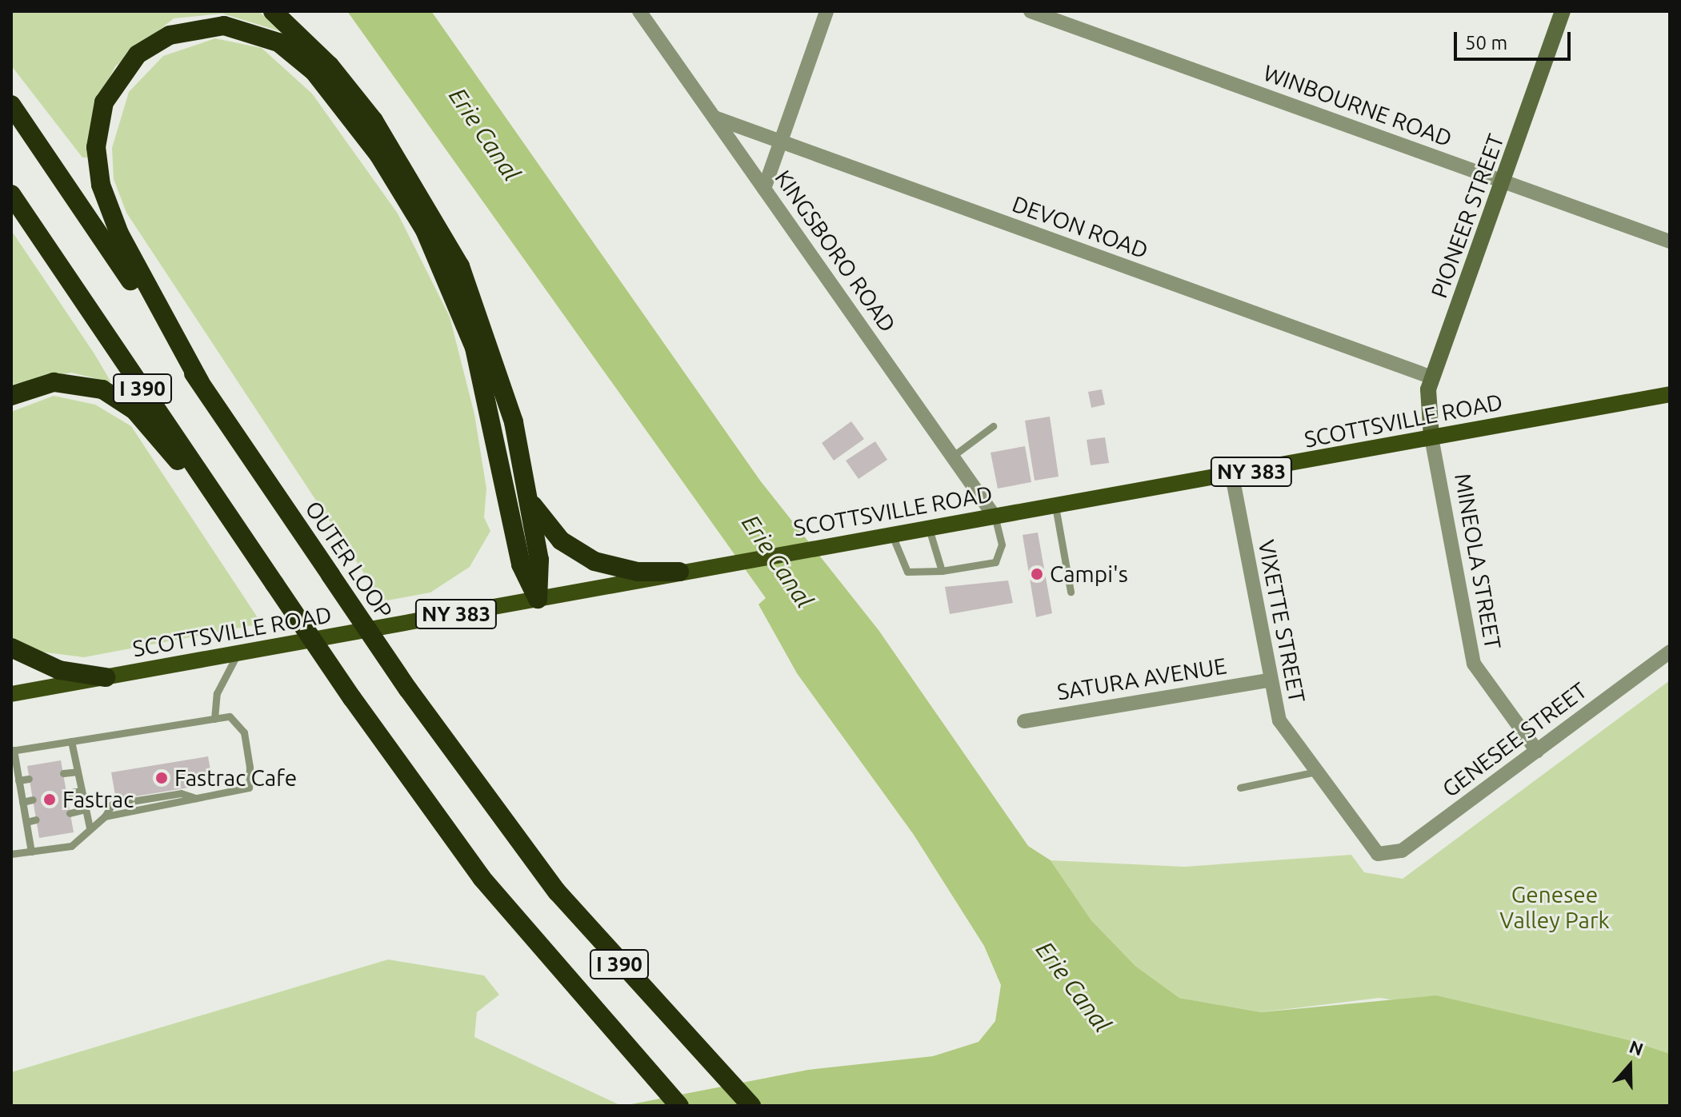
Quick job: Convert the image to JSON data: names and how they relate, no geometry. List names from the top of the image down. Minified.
{"streets":{"highway":["I 390","OUTER LOOP"],"main road":["SCOTTSVILLE ROAD","NY 383"],"street":["WINBOURNE ROAD","PIONEER STREET","DEVON ROAD","KINGSBORO ROAD","MINEOLA STREET","VIXETTE STREET","SATURA AVENUE","GENESEE STREET"]},"crossings":[["WINBOURNE ROAD","PIONEER STREET"],["PIONEER STREET","DEVON ROAD"],["PIONEER STREET","SCOTTSVILLE ROAD"],["PIONEER STREET","MINEOLA STREET"],["DEVON ROAD","KINGSBORO ROAD"],["KINGSBORO ROAD","SCOTTSVILLE ROAD"],["SCOTTSVILLE ROAD","MINEOLA STREET"],["SCOTTSVILLE ROAD","VIXETTE STREET"],["MINEOLA STREET","GENESEE STREET"],["VIXETTE STREET","SATURA AVENUE"],["VIXETTE STREET","GENESEE STREET"]],"water":["Erie Canal"],"parks":["Genesee Valley Park"],"places":["Campi's","Fastrac Cafe","Fastrac"],"scale_bar":"50 m","north":"top"}
